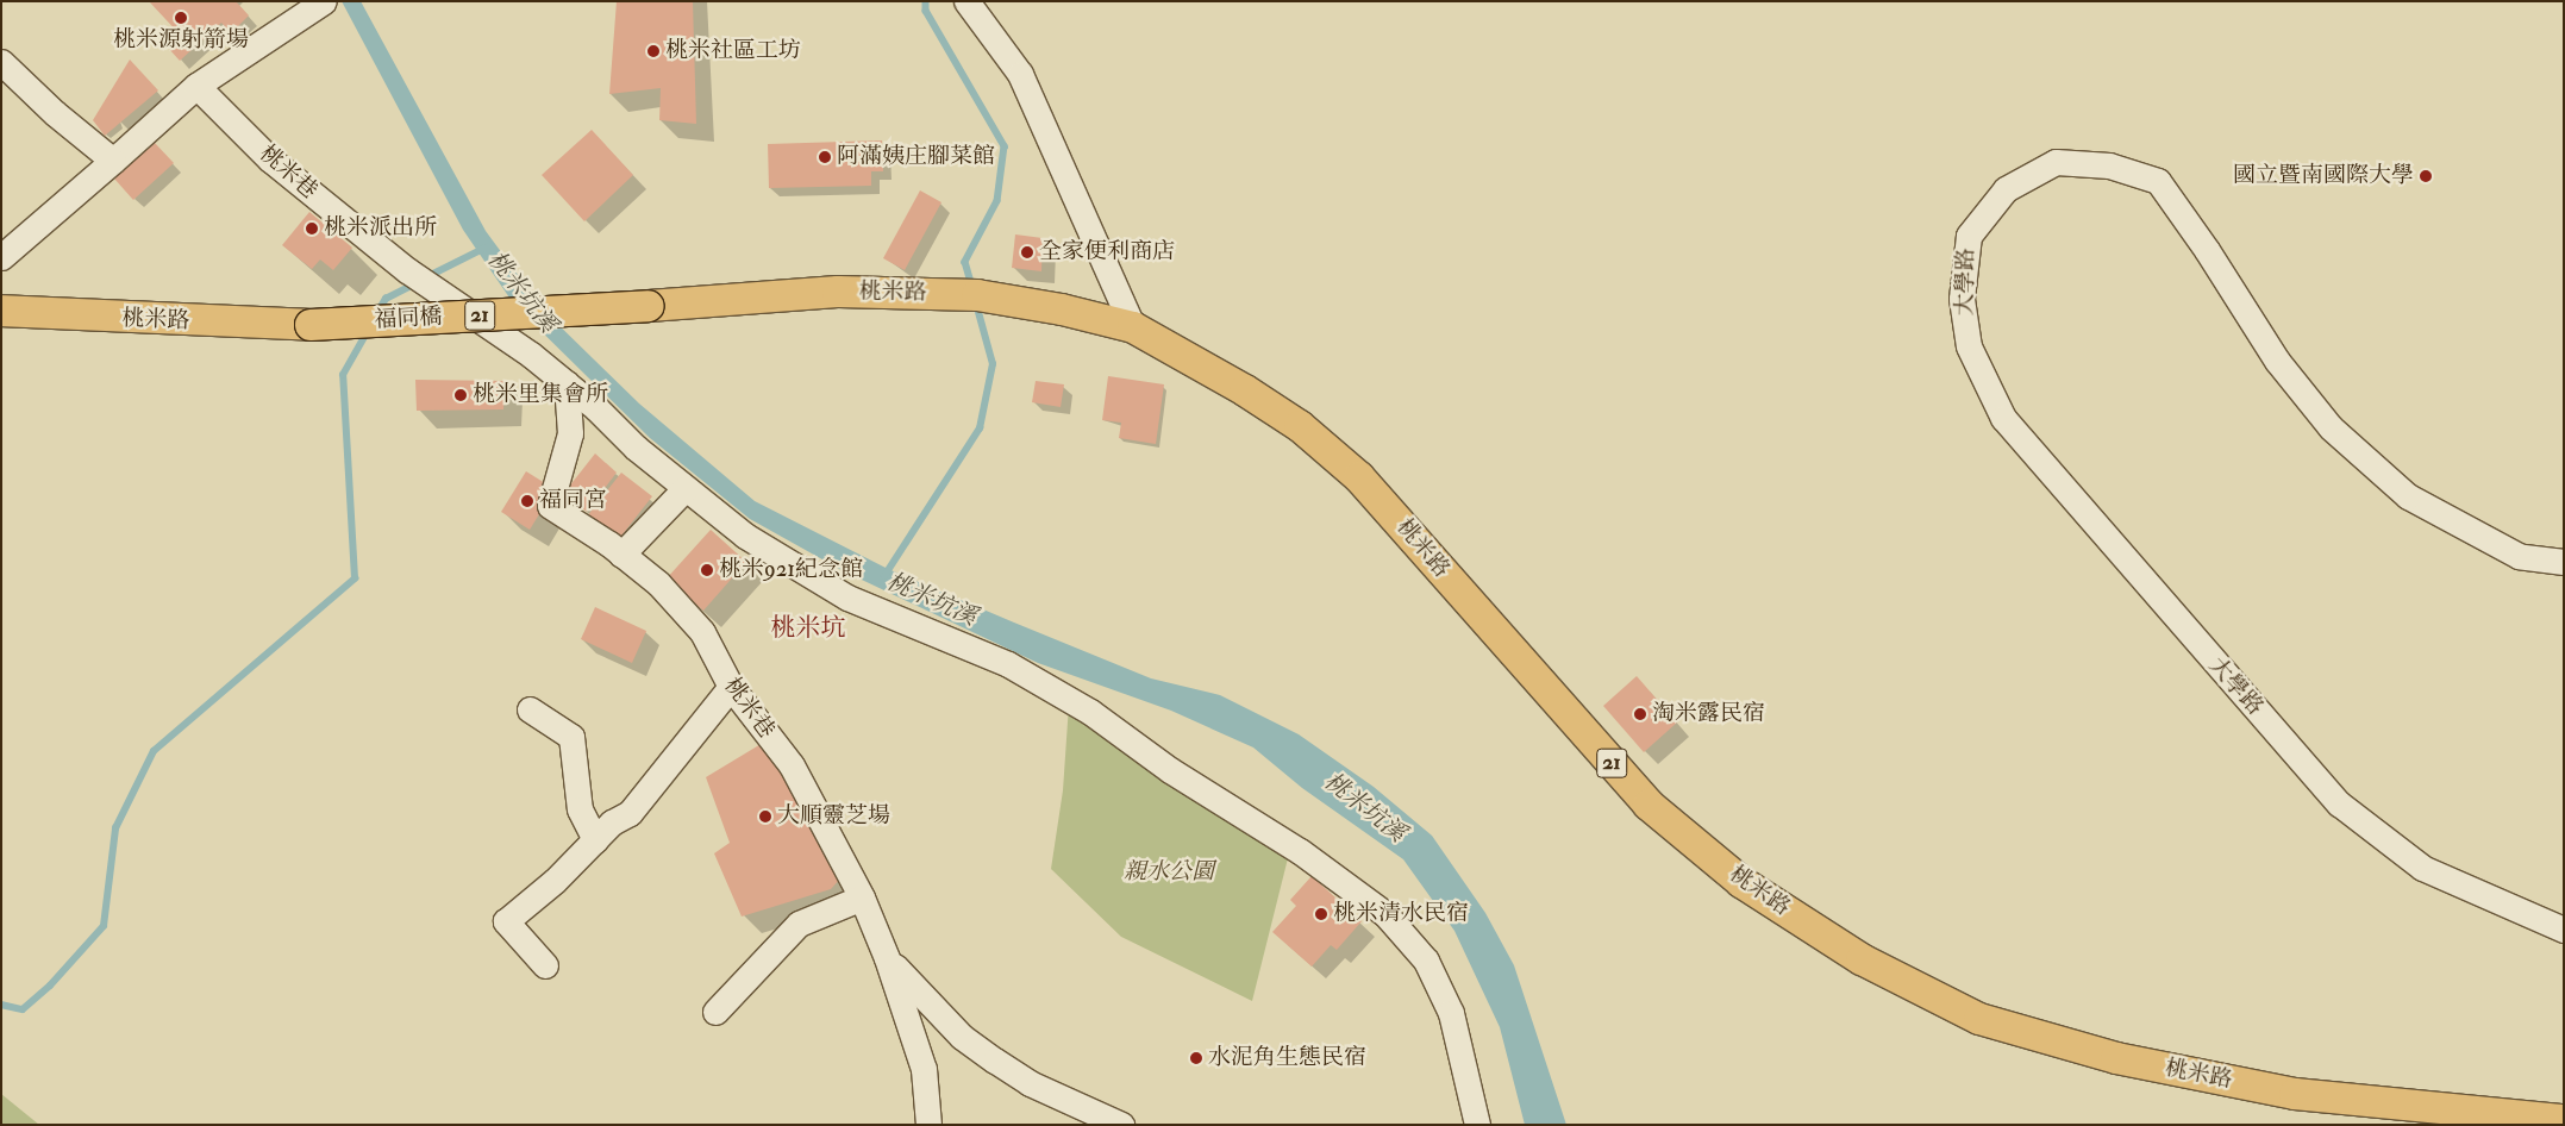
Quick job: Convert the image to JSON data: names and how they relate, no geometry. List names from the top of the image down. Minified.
{"streets":{"main road":["桃米路","21","福同橋"],"street":["桃米巷","大學路"]},"crossings":[["桃米路","福同橋"]],"districts":["桃米坑"],"water":["桃米坑溪"],"parks":["親水公園"],"places":["桃米源射箭場","桃米社區工坊","阿滿姨庄腳菜館","國立暨南國際大學","桃米派出所","全家便利商店","桃米里集會所","福同宮","桃米921紀念館","淘米露民宿","大順靈芝場","桃米清水民宿","水泥角生態民宿"]}
